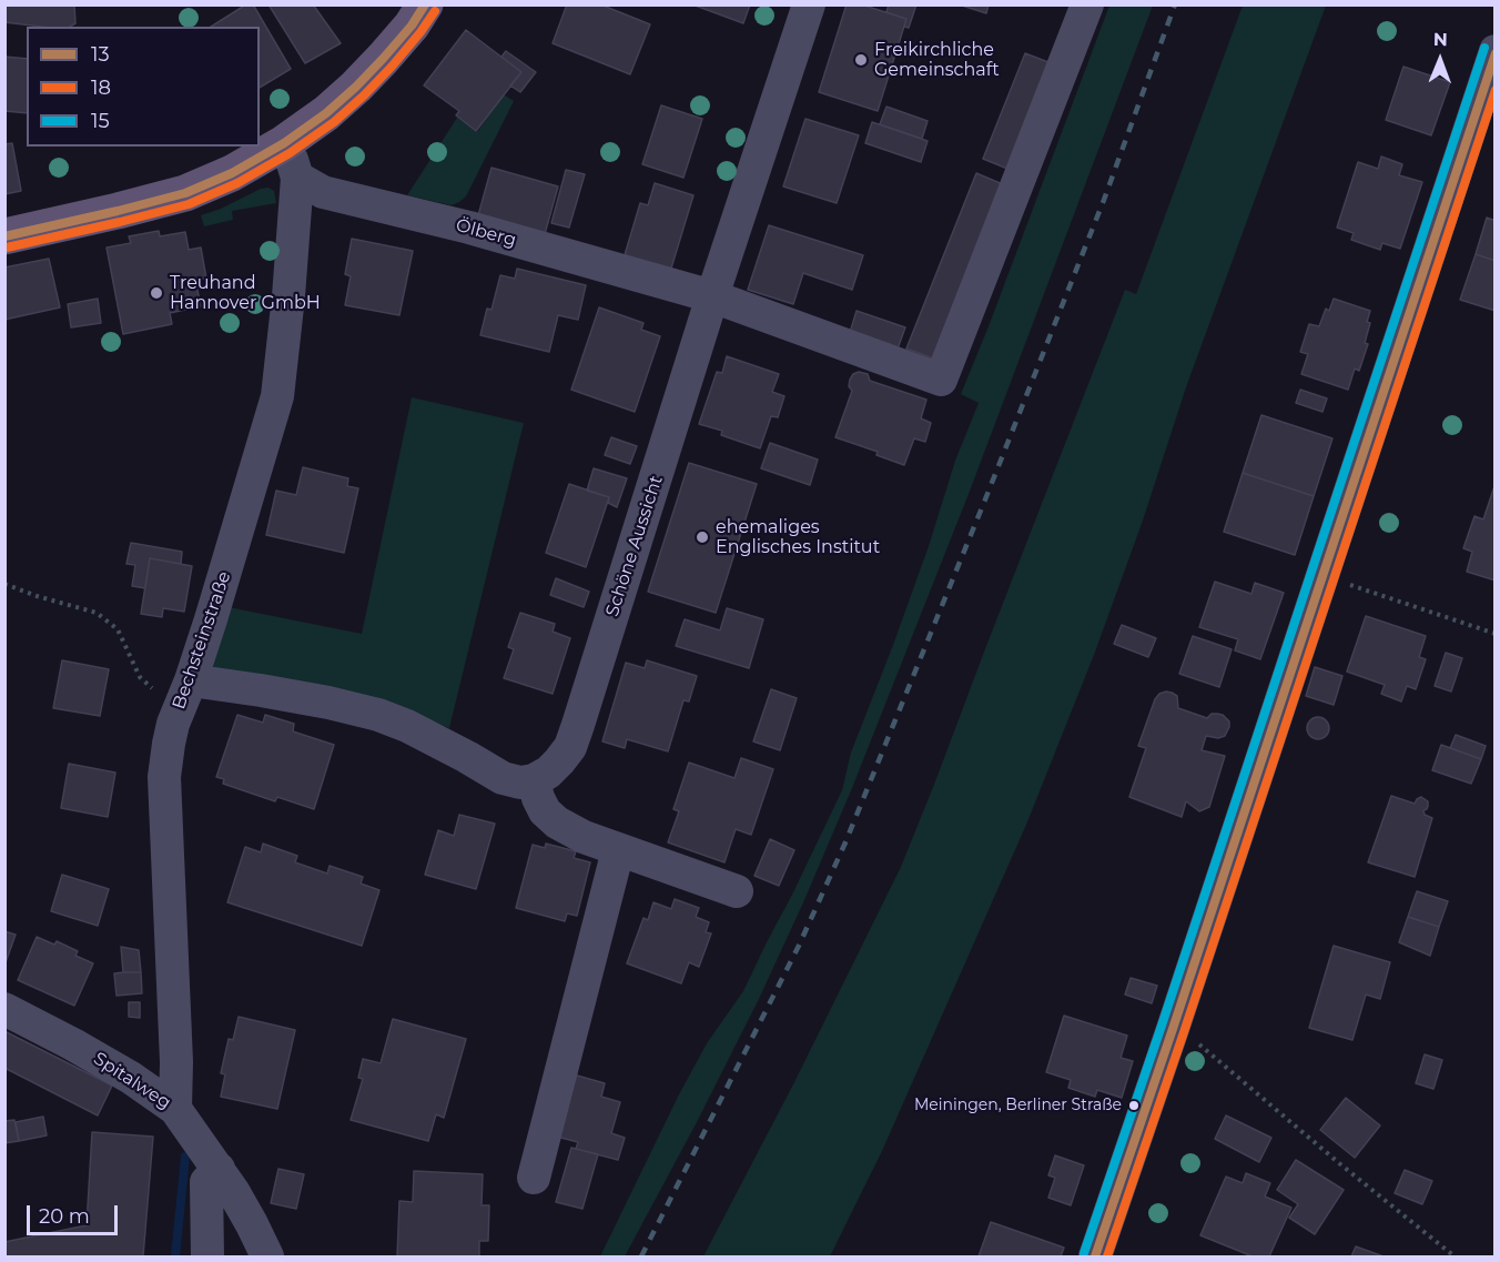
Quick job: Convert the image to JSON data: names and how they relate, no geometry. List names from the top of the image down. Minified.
{"streets":{"street":["Ölberg","Schöne Aussicht","Bechsteinstraße","Spitalweg"]},"crossings":[["Ölberg","Schöne Aussicht"],["Ölberg","Bechsteinstraße"],["Bechsteinstraße","Spitalweg"]],"places":["Freikirchliche Gemeinschaft","Treuhand Hannover GmbH","ehemaliges Englisches Institut","Meiningen, Berliner Straße"],"lines":["transit line 13","transit line 18","transit line 15"],"legend":["13","18","15"],"scale_bar":"20 m","north":"top"}
